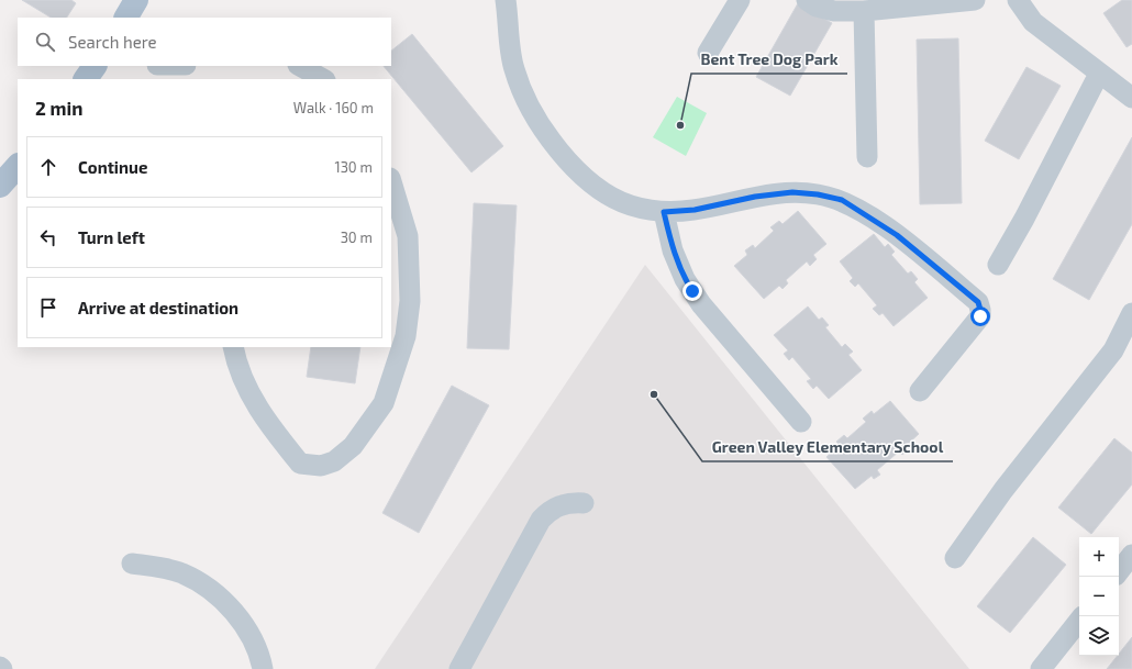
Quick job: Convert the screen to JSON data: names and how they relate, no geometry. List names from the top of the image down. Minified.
{"places":["Bent Tree Dog Park","Green Valley Elementary School"],"page":{"search":"Search here","heading":["2 min","Walk · 160 m"],"list":[["Continue","130 m"],["Turn left","30 m"],"Arrive at destination"],"map_buttons":["+","−"]}}
